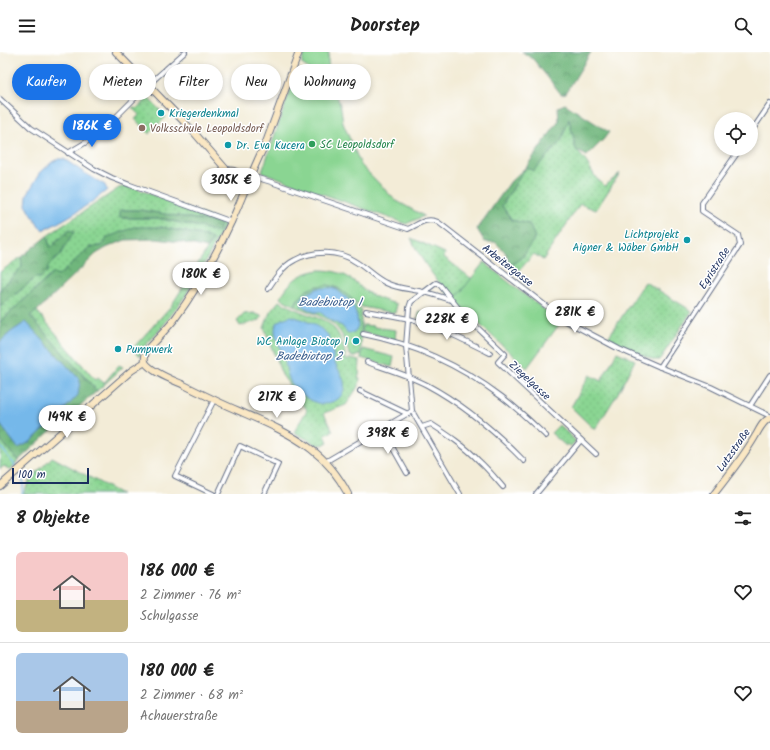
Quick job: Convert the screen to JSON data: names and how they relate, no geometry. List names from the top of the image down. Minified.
{"streets":{"street":["Arbeitergasse","Egristraße","Ziegelgasse","Lutzstraße"]},"crossings":[["Arbeitergasse","Egristraße"],["Arbeitergasse","Lutzstraße"]],"water":["Badebiotop 1","Badebiotop 2"],"places":["Kriegerdenkmal","Volksschule Leopoldsdorf","SC Leopoldsdorf","Dr. Eva Kucera","Lichtprojekt Aigner & Wöber GmbH","WC Anlage Biotop 1","Pumpwerk"],"scale_bar":"100 m","page":{"header":"Doorstep","chip":["Kaufen","Mieten","Filter","Neu","Wohnung"],"price":["186K €","305K €","180K €","281K €","228K €","217K €","149K €","398K €"],"scale":"100 m","heading":"8 Objekte","list":[{"name":"186 000 €","note":"2 Zimmer · 76 m² · Schulgasse"},{"name":"180 000 €","note":"2 Zimmer · 68 m² · Achauerstraße"}]}}
